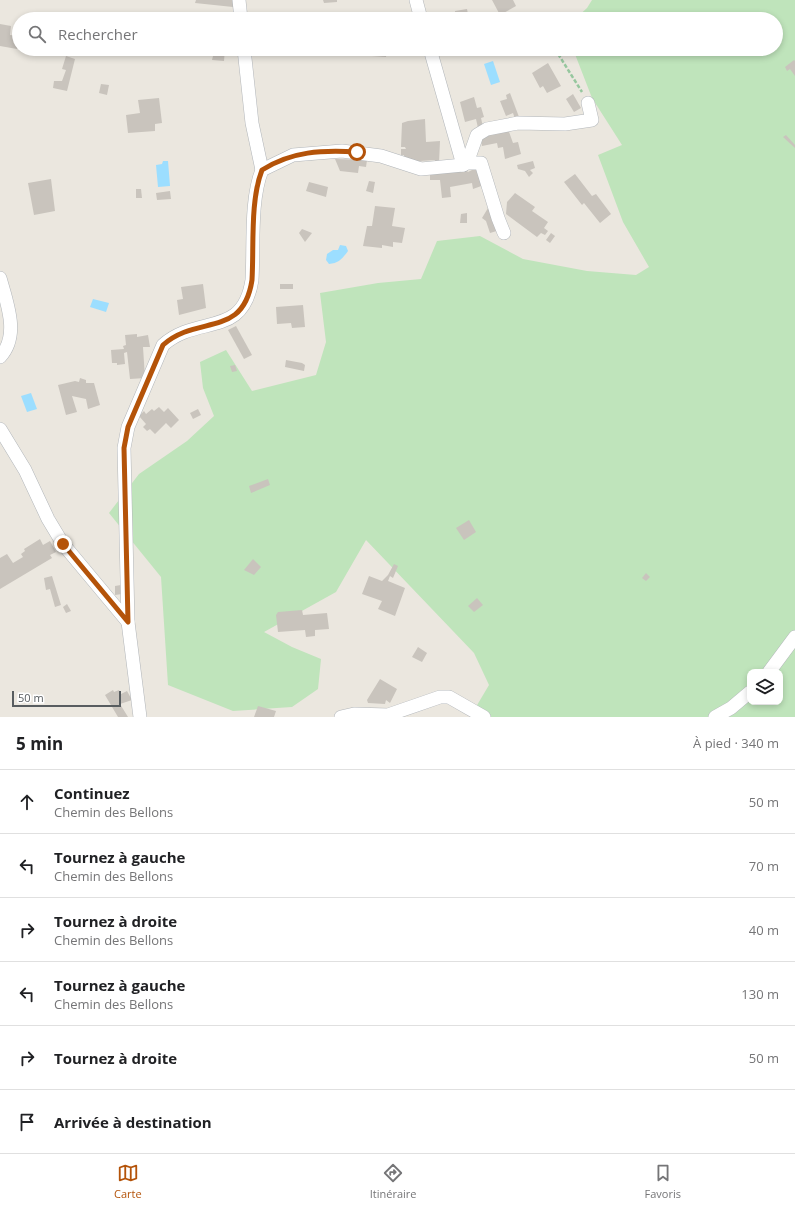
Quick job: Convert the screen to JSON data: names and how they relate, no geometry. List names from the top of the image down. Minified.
{"scale_bar":"50 m","page":{"search":"Rechercher","scale":"50 m","heading":["5 min","À pied · 340 m"],"list":[["Continuez","Chemin des Bellons","50 m"],["Tournez à gauche","Chemin des Bellons","70 m"],["Tournez à droite","Chemin des Bellons","40 m"],["Tournez à gauche","Chemin des Bellons","130 m"],["Tournez à droite","50 m"],"Arrivée à destination"],"nav":["Carte","Itinéraire","Favoris"]}}
